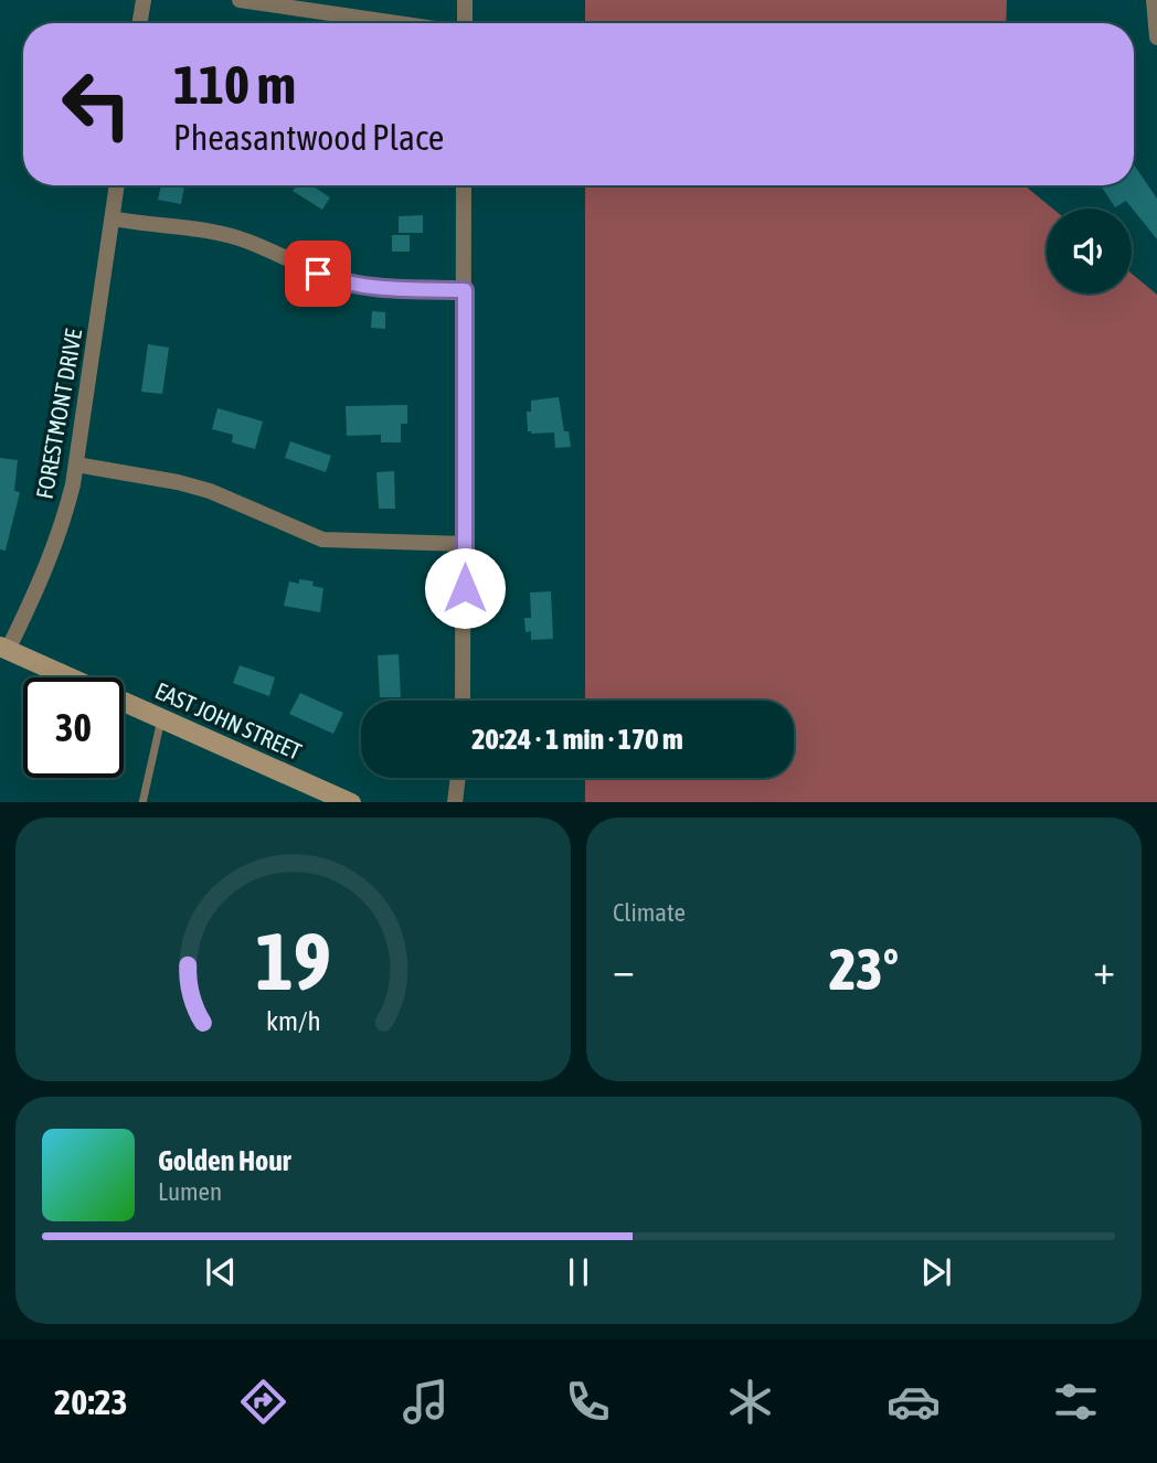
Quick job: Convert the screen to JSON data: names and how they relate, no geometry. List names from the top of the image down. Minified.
{"streets":{"main road":["EAST JOHN STREET"],"street":["FORESTMONT DRIVE"]},"crossings":[["FORESTMONT DRIVE","EAST JOHN STREET"]],"page":{"turn":["110 m","Pheasantwood Place"],"limit":"30","trip":"20:24 · 1 min · 170 m","tile":"Climate","heat":["−","23°","+"],"song":["Golden Hour","Lumen"],"tabs":"20:23","gauge":["19","km/h"]}}
